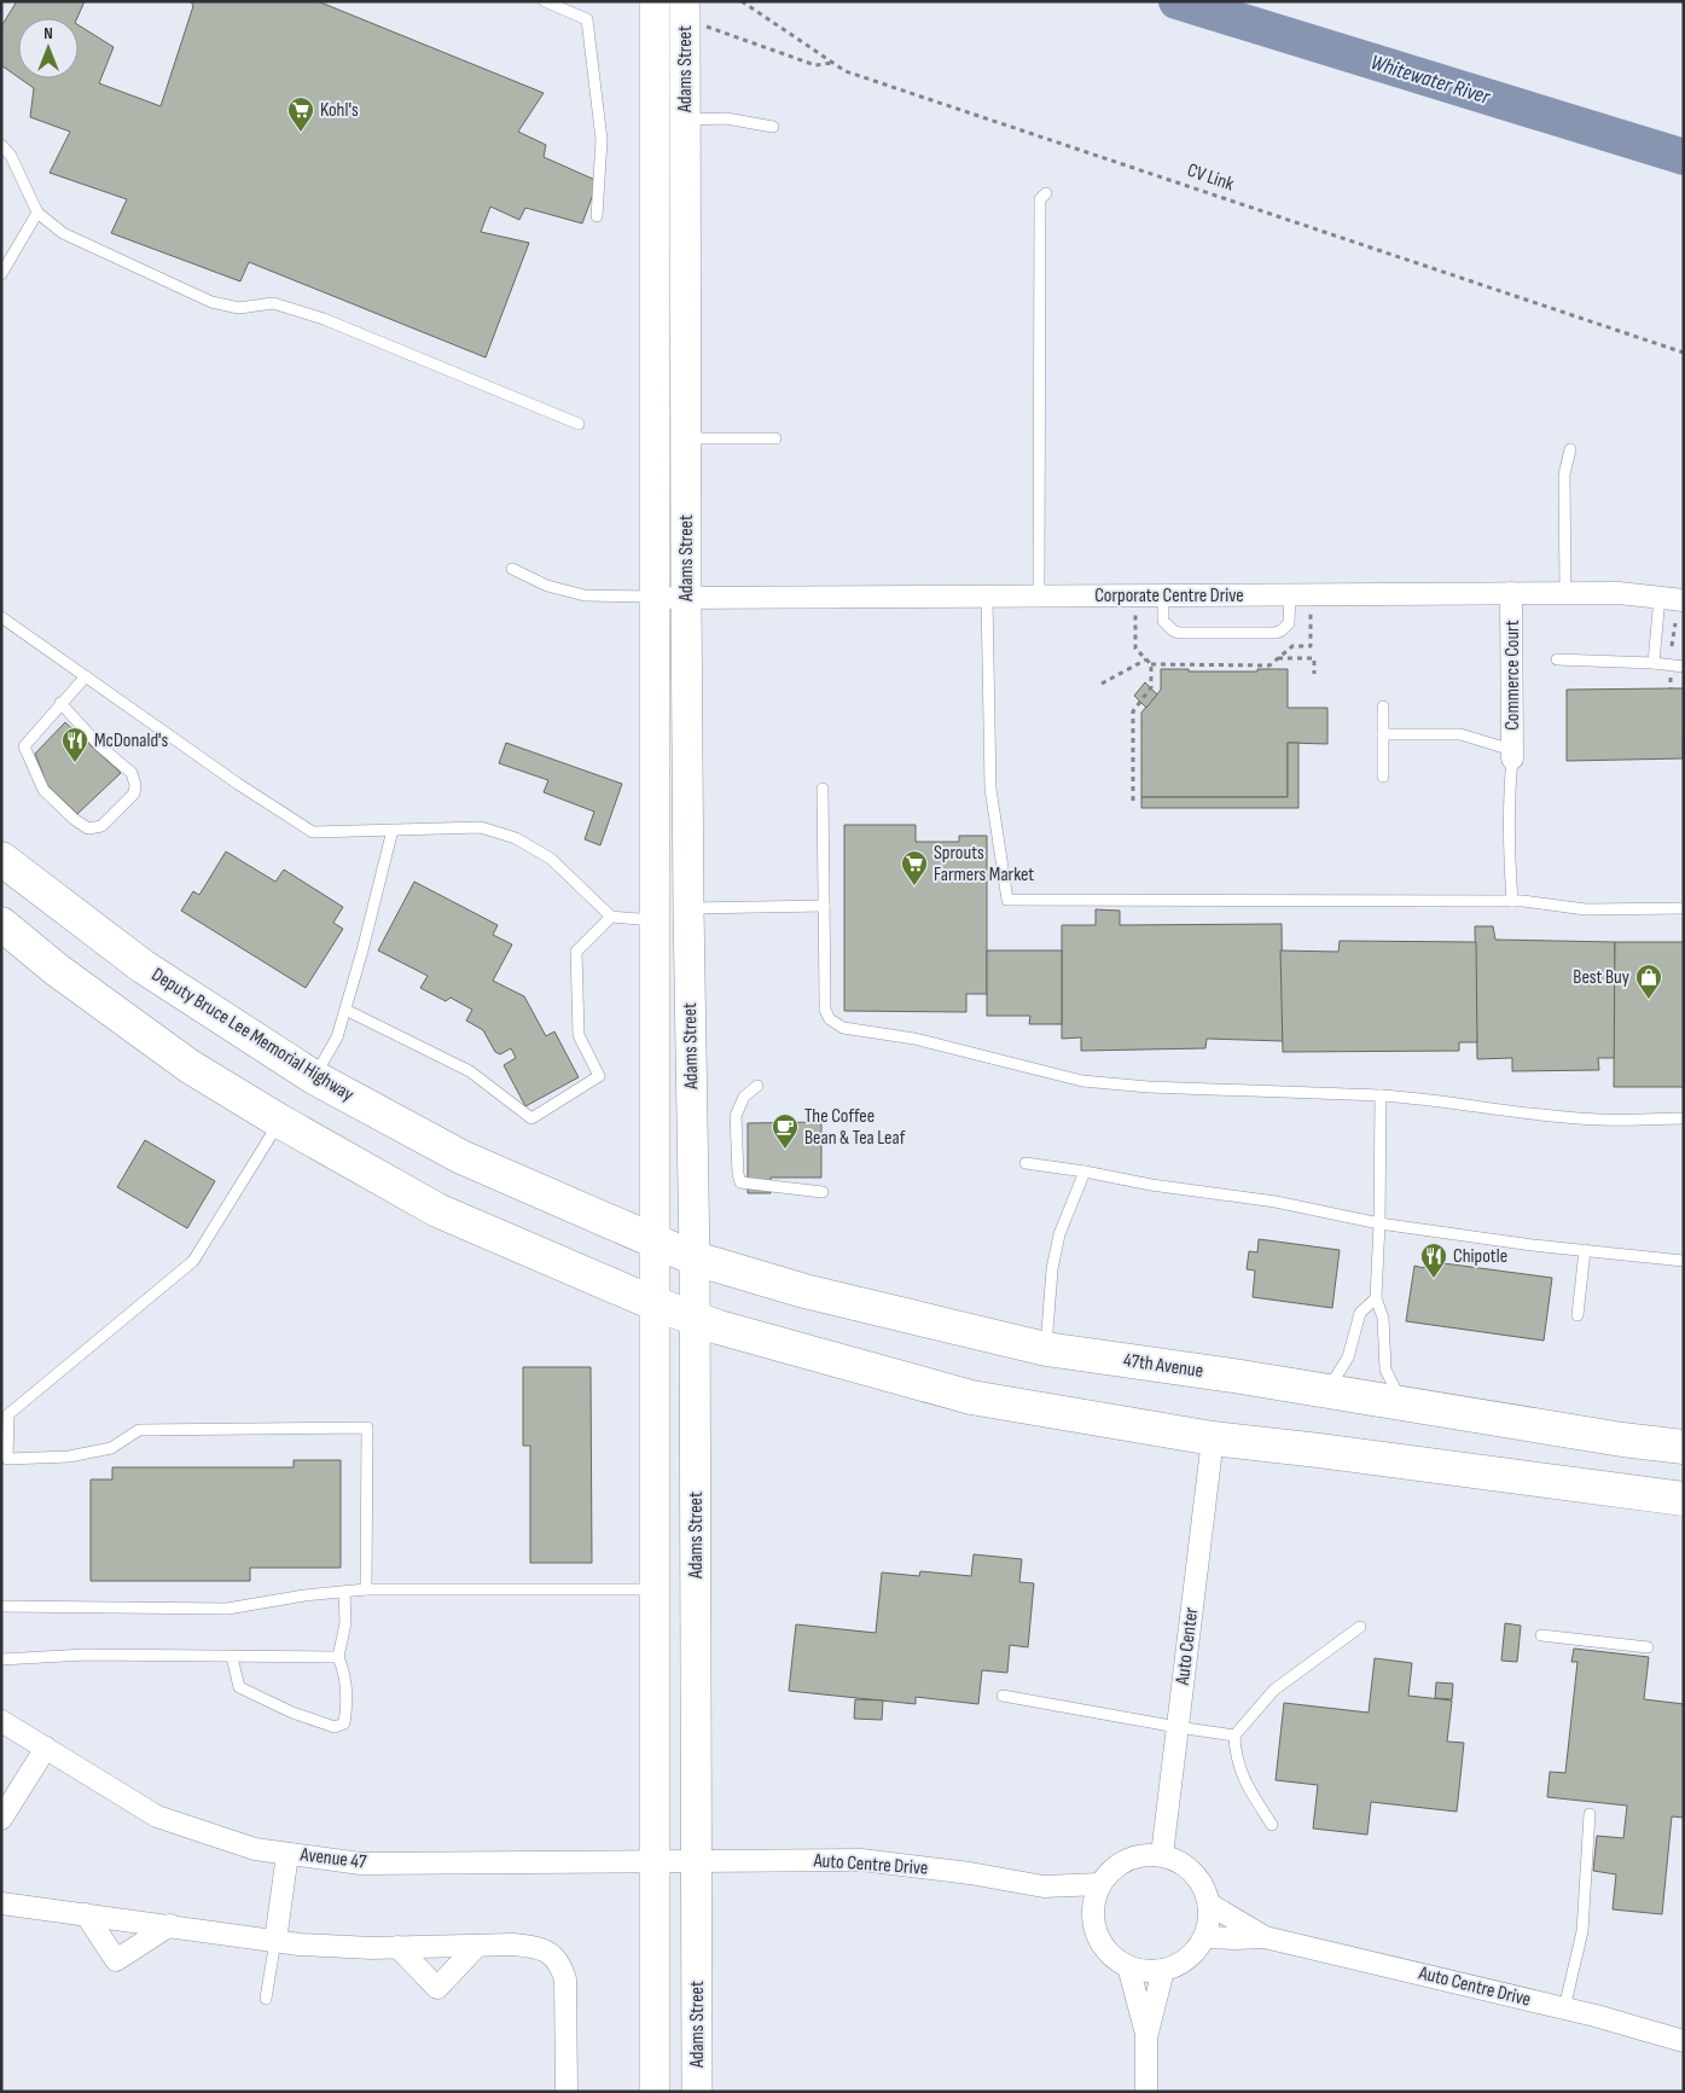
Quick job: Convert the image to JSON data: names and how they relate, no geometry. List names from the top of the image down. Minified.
{"streets":{"main road":["Deputy Bruce Lee Memorial Highway","47th Avenue"],"street":["Adams Street","Corporate Centre Drive","Commerce Court","Auto Center","Avenue 47","Auto Centre Drive"],"path":["CV Link"]},"crossings":[["Adams Street","Corporate Centre Drive"],["Adams Street","Deputy Bruce Lee Memorial Highway"],["Adams Street","47th Avenue"],["Adams Street","Avenue 47"],["Adams Street","Auto Centre Drive"],["Corporate Centre Drive","Commerce Court"],["Deputy Bruce Lee Memorial Highway","47th Avenue"],["Auto Center","Auto Centre Drive"],["Avenue 47","Auto Centre Drive"]],"water":["Whitewater River"],"places":{"supermarket":["Kohl's","Sprouts Farmers Market"],"restaurant":["McDonald's","Chipotle"],"shop":["Best Buy"],"cafe":["The Coffee Bean & Tea Leaf"]},"north":"top"}
